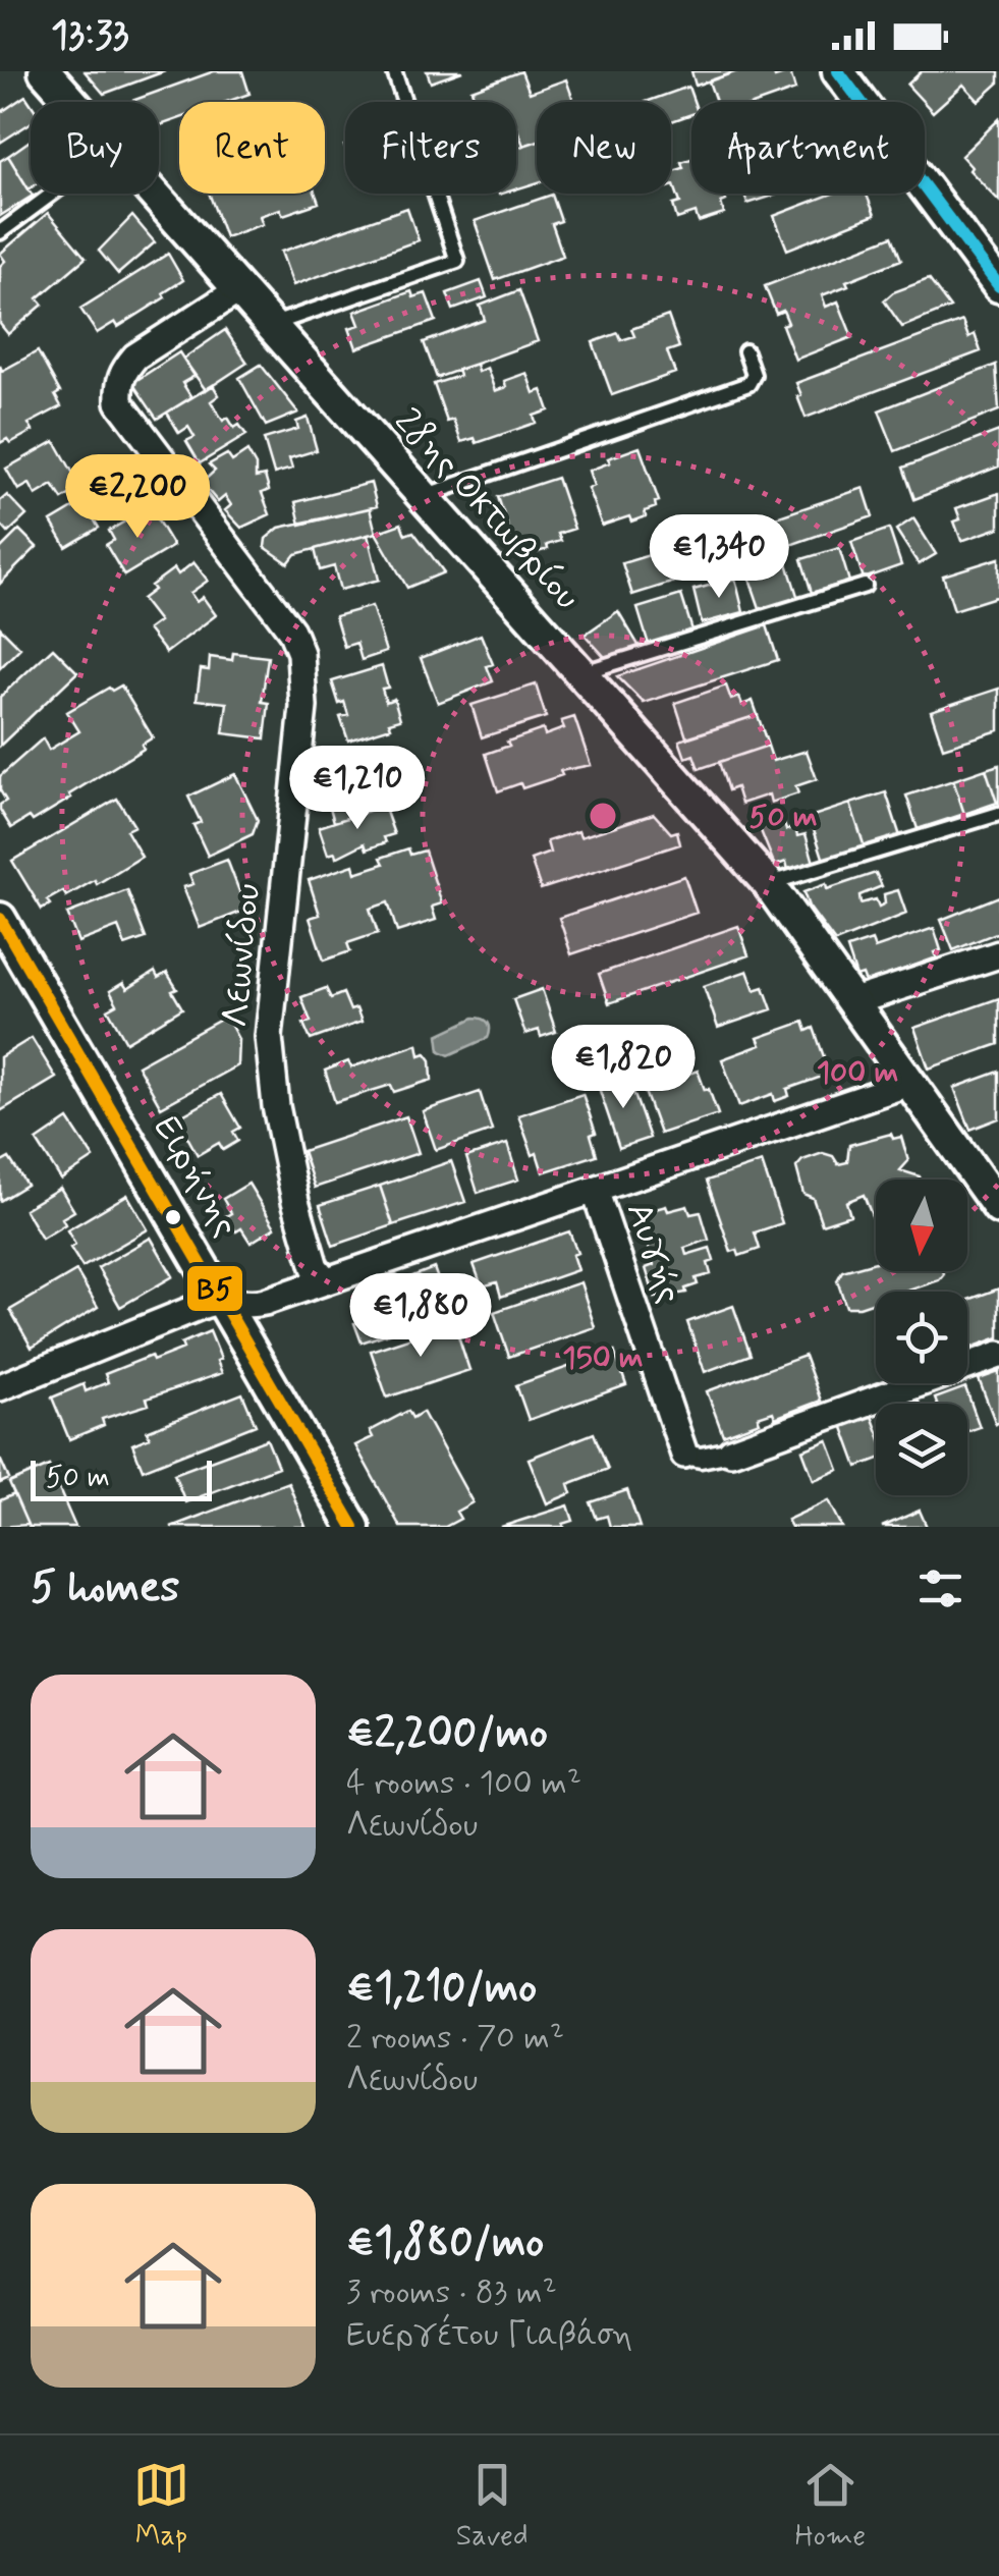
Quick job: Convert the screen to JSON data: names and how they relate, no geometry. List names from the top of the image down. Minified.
{"streets":{"street":["28ης Οκτωβρίου","Λεωνίδου","Ειρήνης","Αυγής"]},"crossings":[["28ης Οκτωβρίου","Λεωνίδου"]],"lines":["transit line Β5"],"scale_bar":"50 m","north":"bottom","page":{"status":"13:33","chip":["Buy","Rent","Filters","New","Apartment"],"price":["€2,200","€1,340","€1,210","€1,820","€1,880"],"scale":"50 m","heading":"5 homes","list":[{"name":"€2,200/mo","note":"4 rooms · 100 m² · Λεωνίδου"},{"name":"€1,210/mo","note":"2 rooms · 70 m² · Λεωνίδου"},{"name":"€1,880/mo","note":"3 rooms · 83 m² · Ευεργέτου Γιαβάση"}],"tabs":["Map","Saved","Home"]},"rings":["50 m","100 m","150 m"]}
